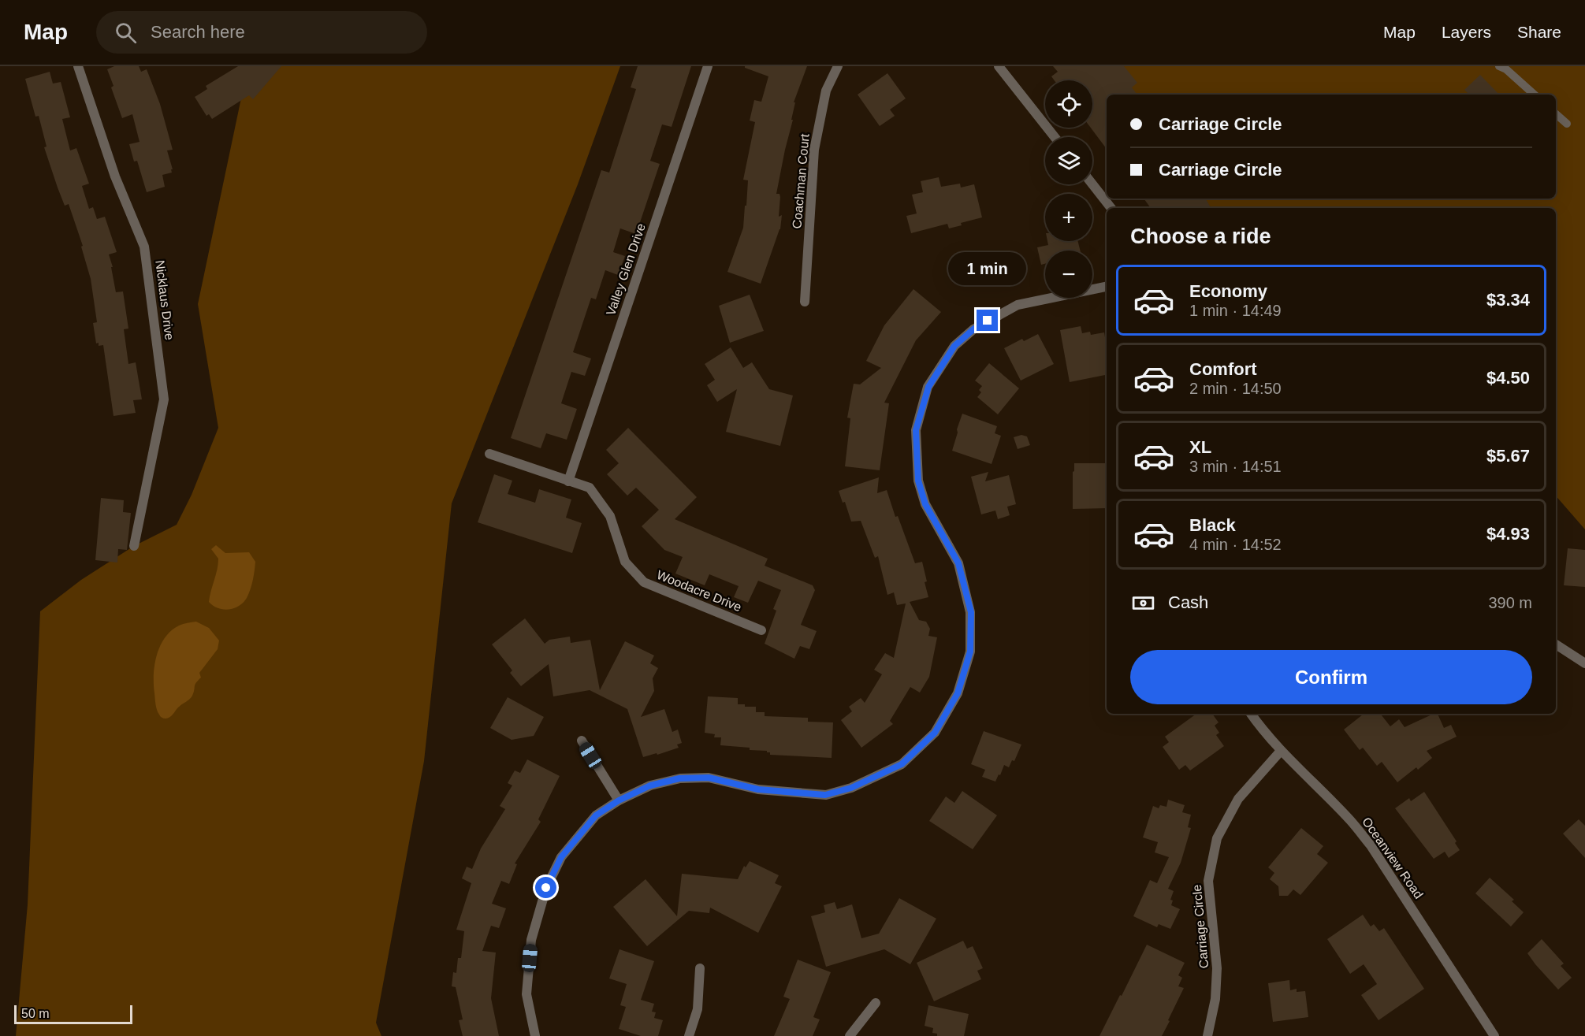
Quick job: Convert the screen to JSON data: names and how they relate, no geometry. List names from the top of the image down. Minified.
{"streets":{"street":["Coachman Court","Valley Glen Drive","Nicklaus Drive","Woodacre Drive","Oceanview Road","Carriage Circle"]},"crossings":[["Valley Glen Drive","Woodacre Drive"],["Oceanview Road","Carriage Circle"]],"scale_bar":"50 m","page":{"header":"Map","search":"Search here","nav":["Map","Layers","Share"],"map_buttons":["+","−"],"banner":["Carriage Circle","Carriage Circle"],"heading":"Choose a ride","bubble":"1 min","list":[{"name":"Economy","note":"1 min · 14:49","value":"$3.34"},{"name":"Comfort","note":"2 min · 14:50","value":"$4.50"},{"name":"XL","note":"3 min · 14:51","value":"$5.67"},{"name":"Black","note":"4 min · 14:52","value":"$4.93"}],"pay":["Cash","390 m"],"buttons":"Confirm","scale":"50 m"}}
